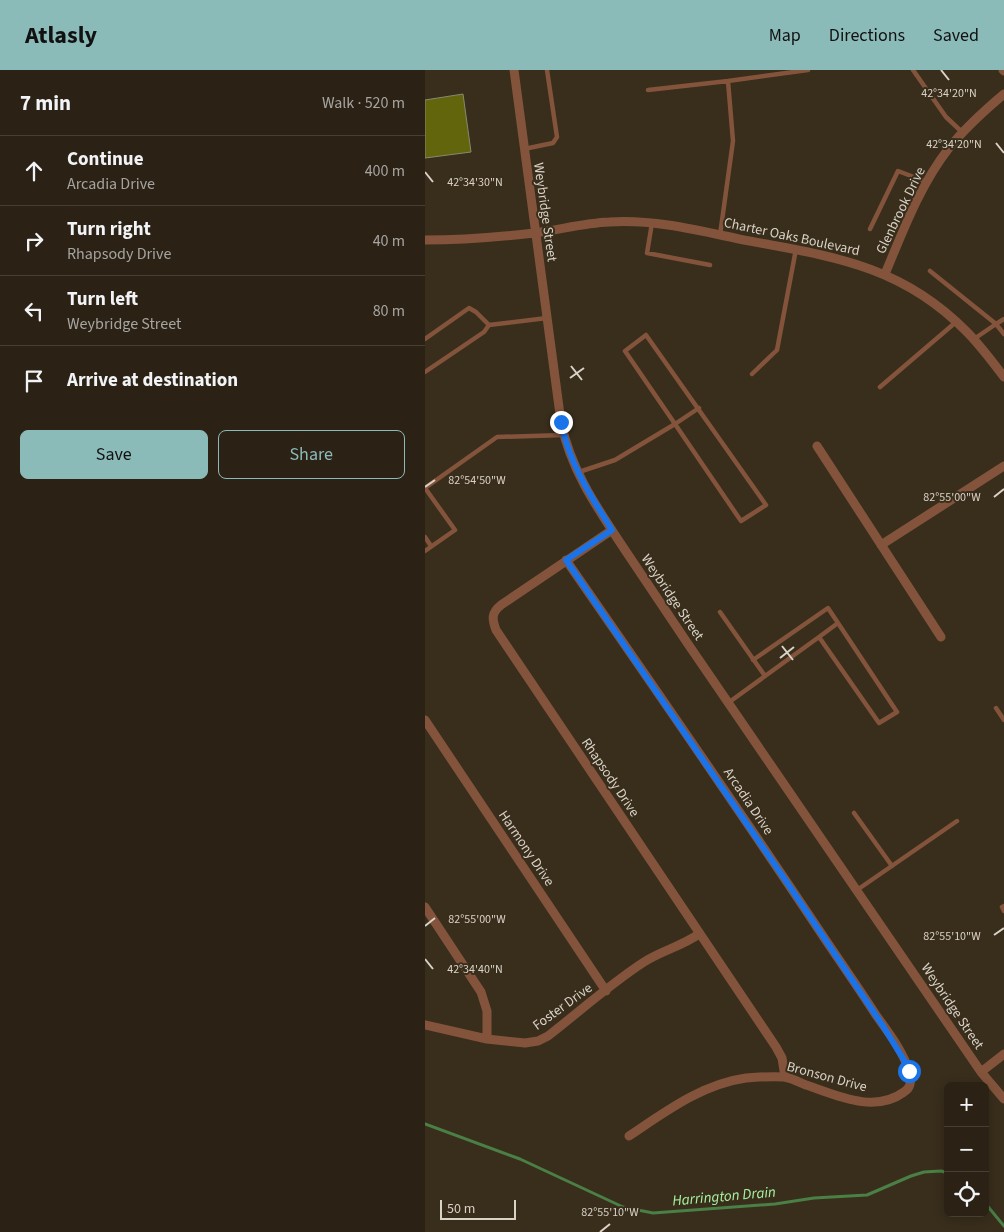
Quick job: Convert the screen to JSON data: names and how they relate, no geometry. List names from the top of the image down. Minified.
{"streets":{"street":["Glenbrook Drive","Weybridge Street","Charter Oaks Boulevard","Rhapsody Drive","Arcadia Drive","Harmony Drive","Foster Drive","Bronson Drive"]},"crossings":[["Glenbrook Drive","Charter Oaks Boulevard"],["Weybridge Street","Charter Oaks Boulevard"],["Weybridge Street","Rhapsody Drive"],["Rhapsody Drive","Arcadia Drive"],["Rhapsody Drive","Foster Drive"],["Rhapsody Drive","Bronson Drive"],["Arcadia Drive","Bronson Drive"],["Harmony Drive","Foster Drive"]],"water":["Harrington Drain"],"scale_bar":"50 m","page":{"header":"Atlasly","nav":["Map","Directions","Saved"],"heading":["7 min","Walk · 520 m"],"list":[["Continue","Arcadia Drive","400 m"],["Turn right","Rhapsody Drive","40 m"],["Turn left","Weybridge Street","80 m"],"Arrive at destination"],"buttons":["Save","Share"],"map_buttons":["+","−"],"scale":"50 m"},"coordinates":["42°34'20\"N","42°34'30\"N","82°54'50\"W","82°55'00\"W","82°55'10\"W","42°34'40\"N"]}
